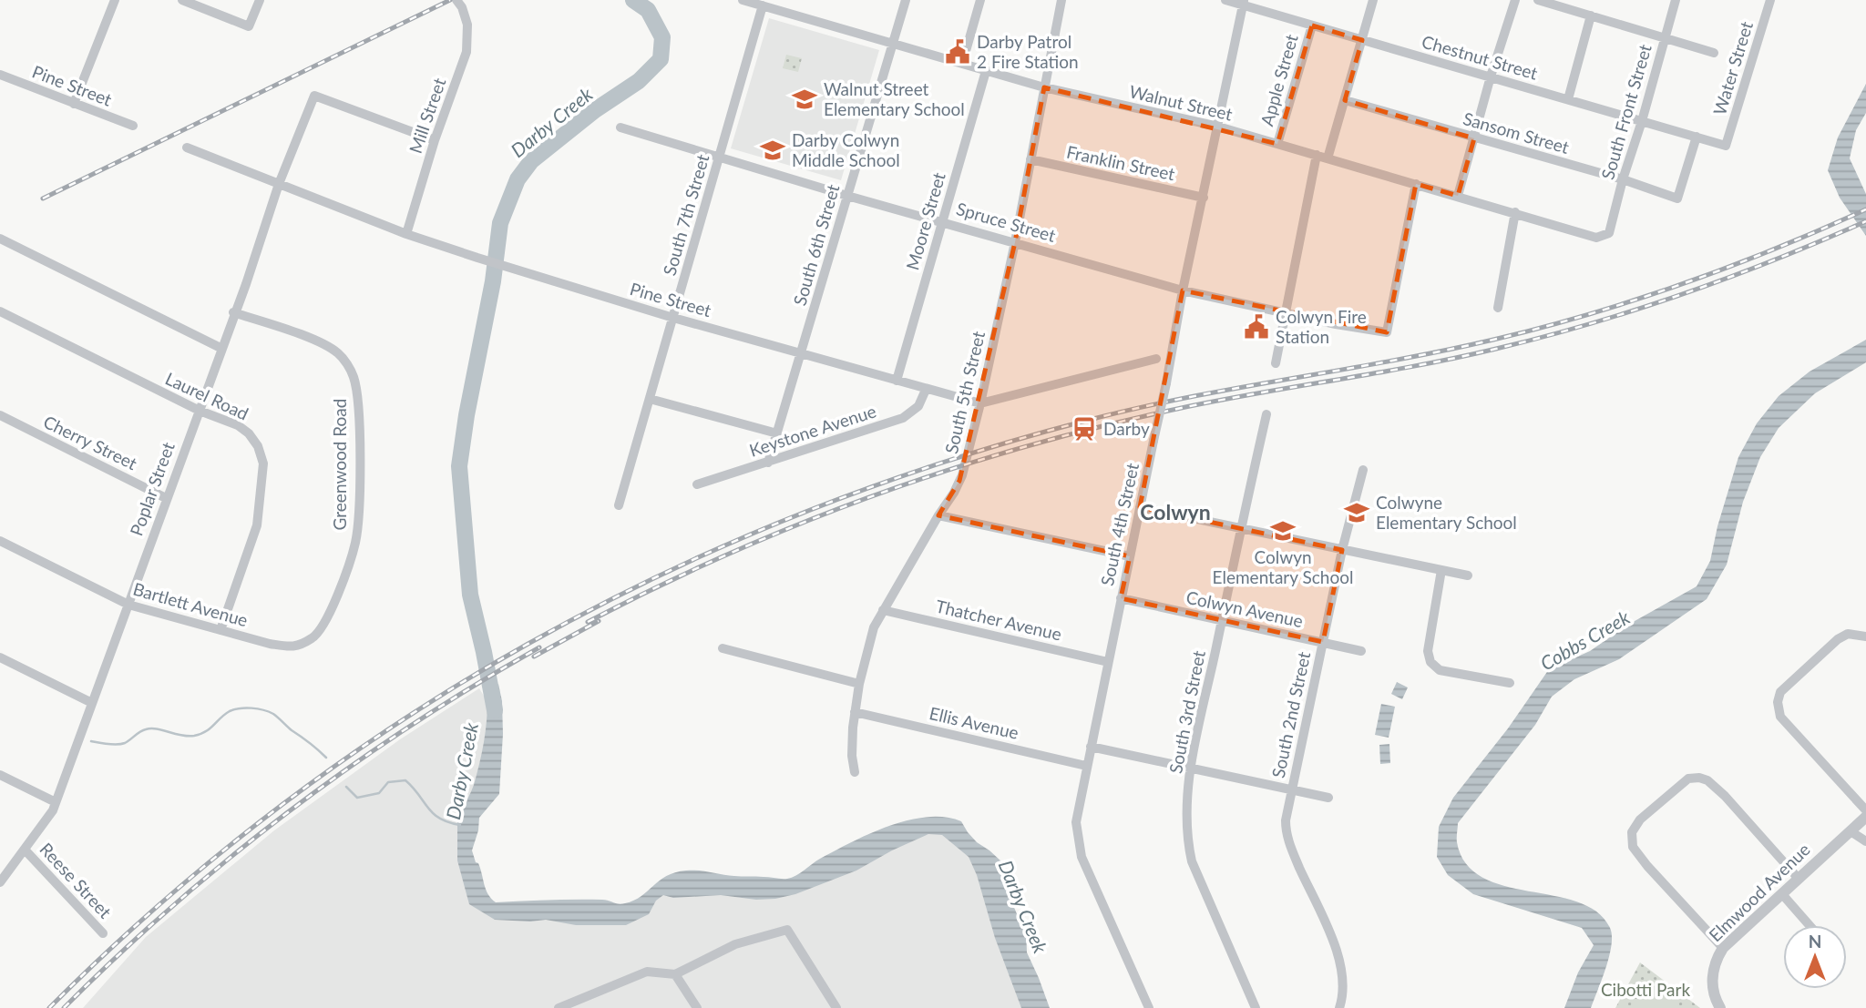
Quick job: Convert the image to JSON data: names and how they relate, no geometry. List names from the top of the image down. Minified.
{"streets":{"street":["Chestnut Street","Water Street","Apple Street","Pine Street","Walnut Street","South Front Street","Mill Street","Sansom Street","Franklin Street","South 7th Street","Moore Street","Spruce Street","South 6th Street","South 5th Street","Laurel Road","Keystone Avenue","Cherry Street","Greenwood Road","Poplar Street","South 4th Street","Bartlett Avenue","Colwyn Avenue","Thatcher Avenue","South 3rd Street","South 2nd Street","Ellis Avenue","Reese Street","Elmwood Avenue"]},"crossings":[["Chestnut Street","Water Street"],["Chestnut Street","Apple Street"],["Chestnut Street","South Front Street"],["Chestnut Street","Sansom Street"],["Chestnut Street","South 4th Street"],["Apple Street","Walnut Street"],["Pine Street","Mill Street"],["Pine Street","South 7th Street"],["Pine Street","Moore Street"],["Pine Street","South 6th Street"],["Pine Street","South 5th Street"],["Pine Street","Keystone Avenue"],["Pine Street","Poplar Street"],["Walnut Street","South Front Street"],["Walnut Street","South 7th Street"],["Walnut Street","Moore Street"],["Walnut Street","Spruce Street"],["Walnut Street","South 6th Street"],["Walnut Street","South 5th Street"],["Walnut Street","South 4th Street"],["South Front Street","Sansom Street"],["Mill Street","Poplar Street"],["Franklin Street","South 5th Street"],["Franklin Street","South 4th Street"],["South 7th Street","Spruce Street"],["Moore Street","Spruce Street"],["Spruce Street","South 6th Street"],["Spruce Street","South 5th Street"],["Spruce Street","South 4th Street"],["South 6th Street","Keystone Avenue"],["South 5th Street","Thatcher Avenue"],["South 5th Street","Ellis Avenue"],["Laurel Road","Poplar Street"],["Laurel Road","Bartlett Avenue"],["Cherry Street","Poplar Street"],["Greenwood Road","Poplar Street"],["Greenwood Road","Bartlett Avenue"],["Poplar Street","Bartlett Avenue"],["Poplar Street","Reese Street"],["South 4th Street","Colwyn Avenue"],["South 4th Street","Thatcher Avenue"],["South 4th Street","Ellis Avenue"],["Colwyn Avenue","South 3rd Street"],["Colwyn Avenue","South 2nd Street"]],"districts":["Colwyn"],"water":["Darby Creek","Cobbs Creek"],"parks":["Cibotti Park"],"places":{"public building":["Darby Patrol 2 Fire Station","Colwyn Fire Station"],"school or university":["Walnut Street Elementary School","Darby Colwyn Middle School","Colwyne Elementary School","Colwyn Elementary School"],"station":["Darby"]},"north":"top"}
